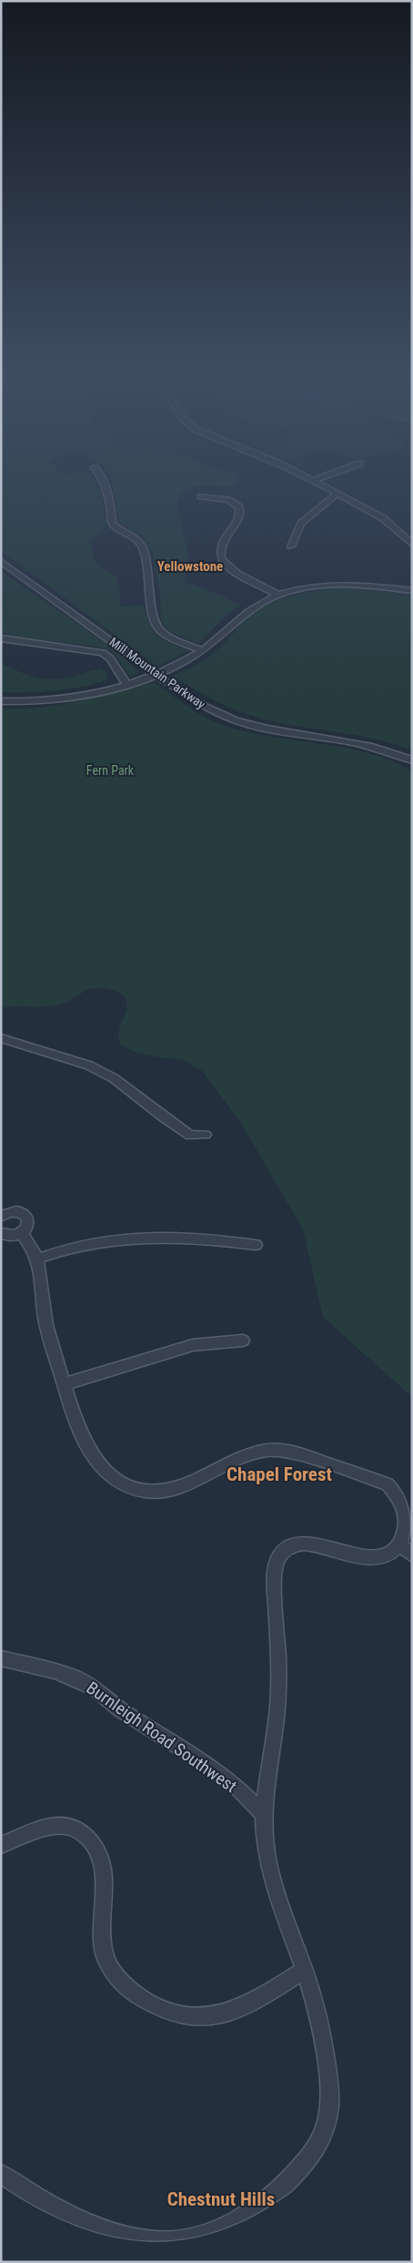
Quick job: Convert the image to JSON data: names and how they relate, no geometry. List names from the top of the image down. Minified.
{"streets":{"street":["Mill Mountain Parkway","Burnleigh Road Southwest"]},"districts":["Yellowstone","Chapel Forest","Chestnut Hills"],"parks":["Fern Park"]}
